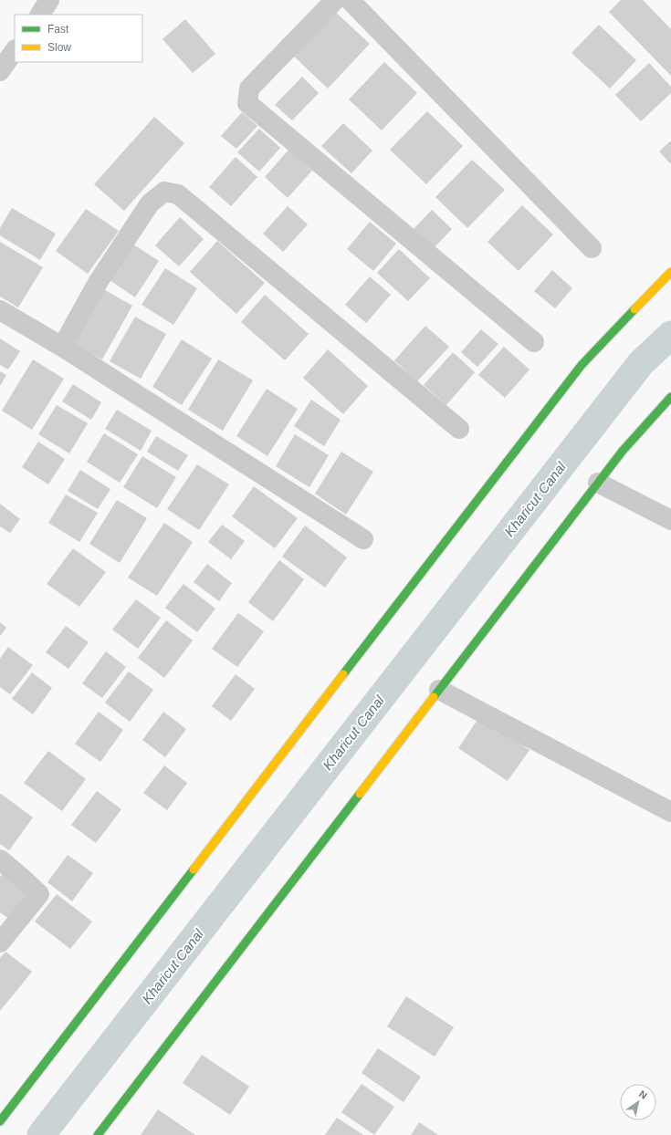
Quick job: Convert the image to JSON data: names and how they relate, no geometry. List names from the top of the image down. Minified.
{"water":["Kharicut Canal"],"legend":["Fast","Slow"],"north":"top right"}
